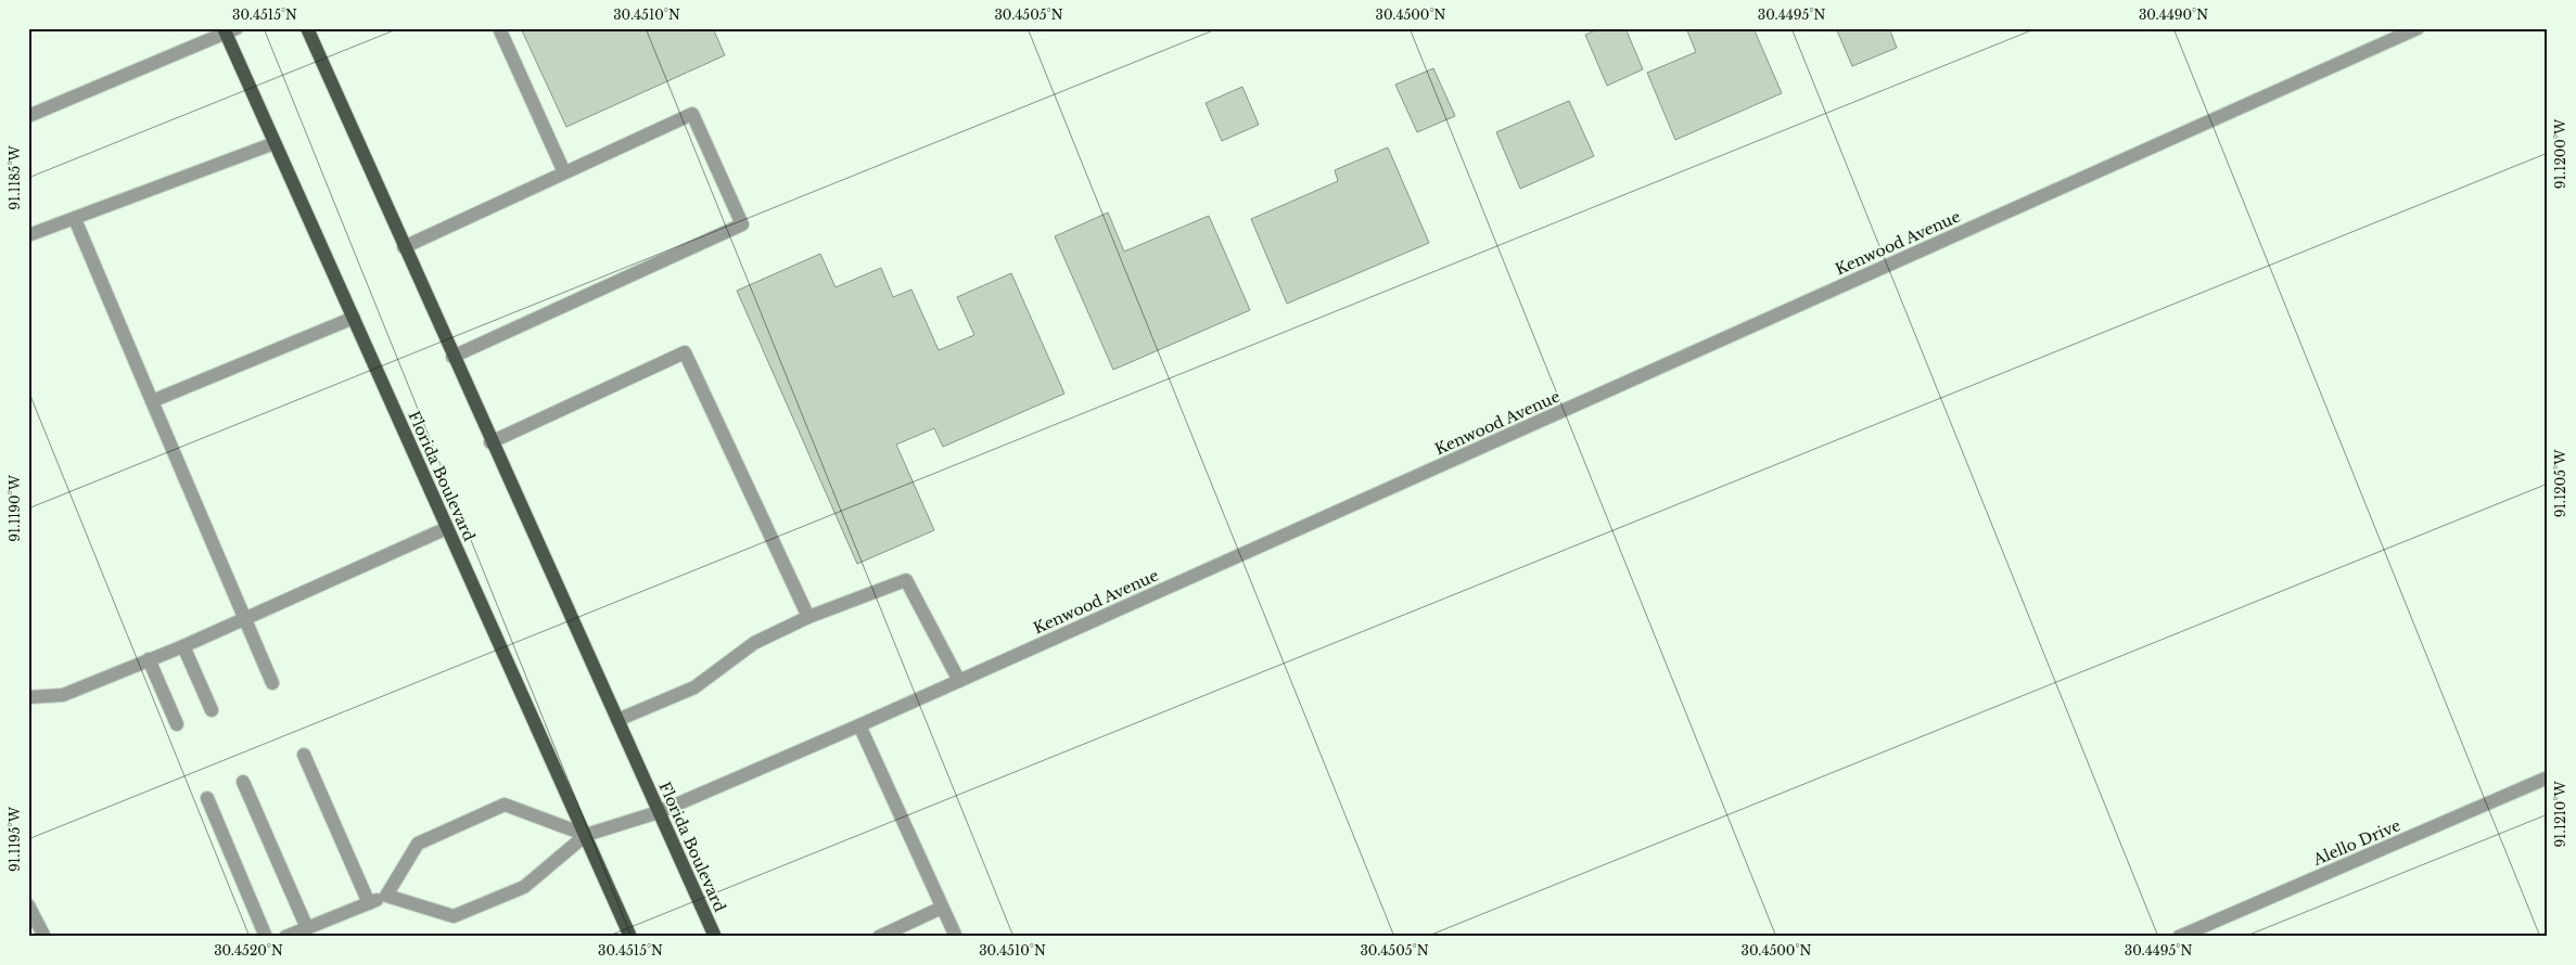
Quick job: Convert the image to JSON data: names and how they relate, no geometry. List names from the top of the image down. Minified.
{"streets":{"main road":["Florida Boulevard"],"street":["Kenwood Avenue","Alello Drive"]},"crossings":[["Kenwood Avenue","Florida Boulevard"]],"coordinates":["30.4515°N","30.4510°N","30.4505°N","30.4500°N","30.4495°N","30.4490°N","91.1200°W","91.1185°W","91.1205°W","91.1190°W","91.1210°W","91.1195°W","30.4520°N"]}
